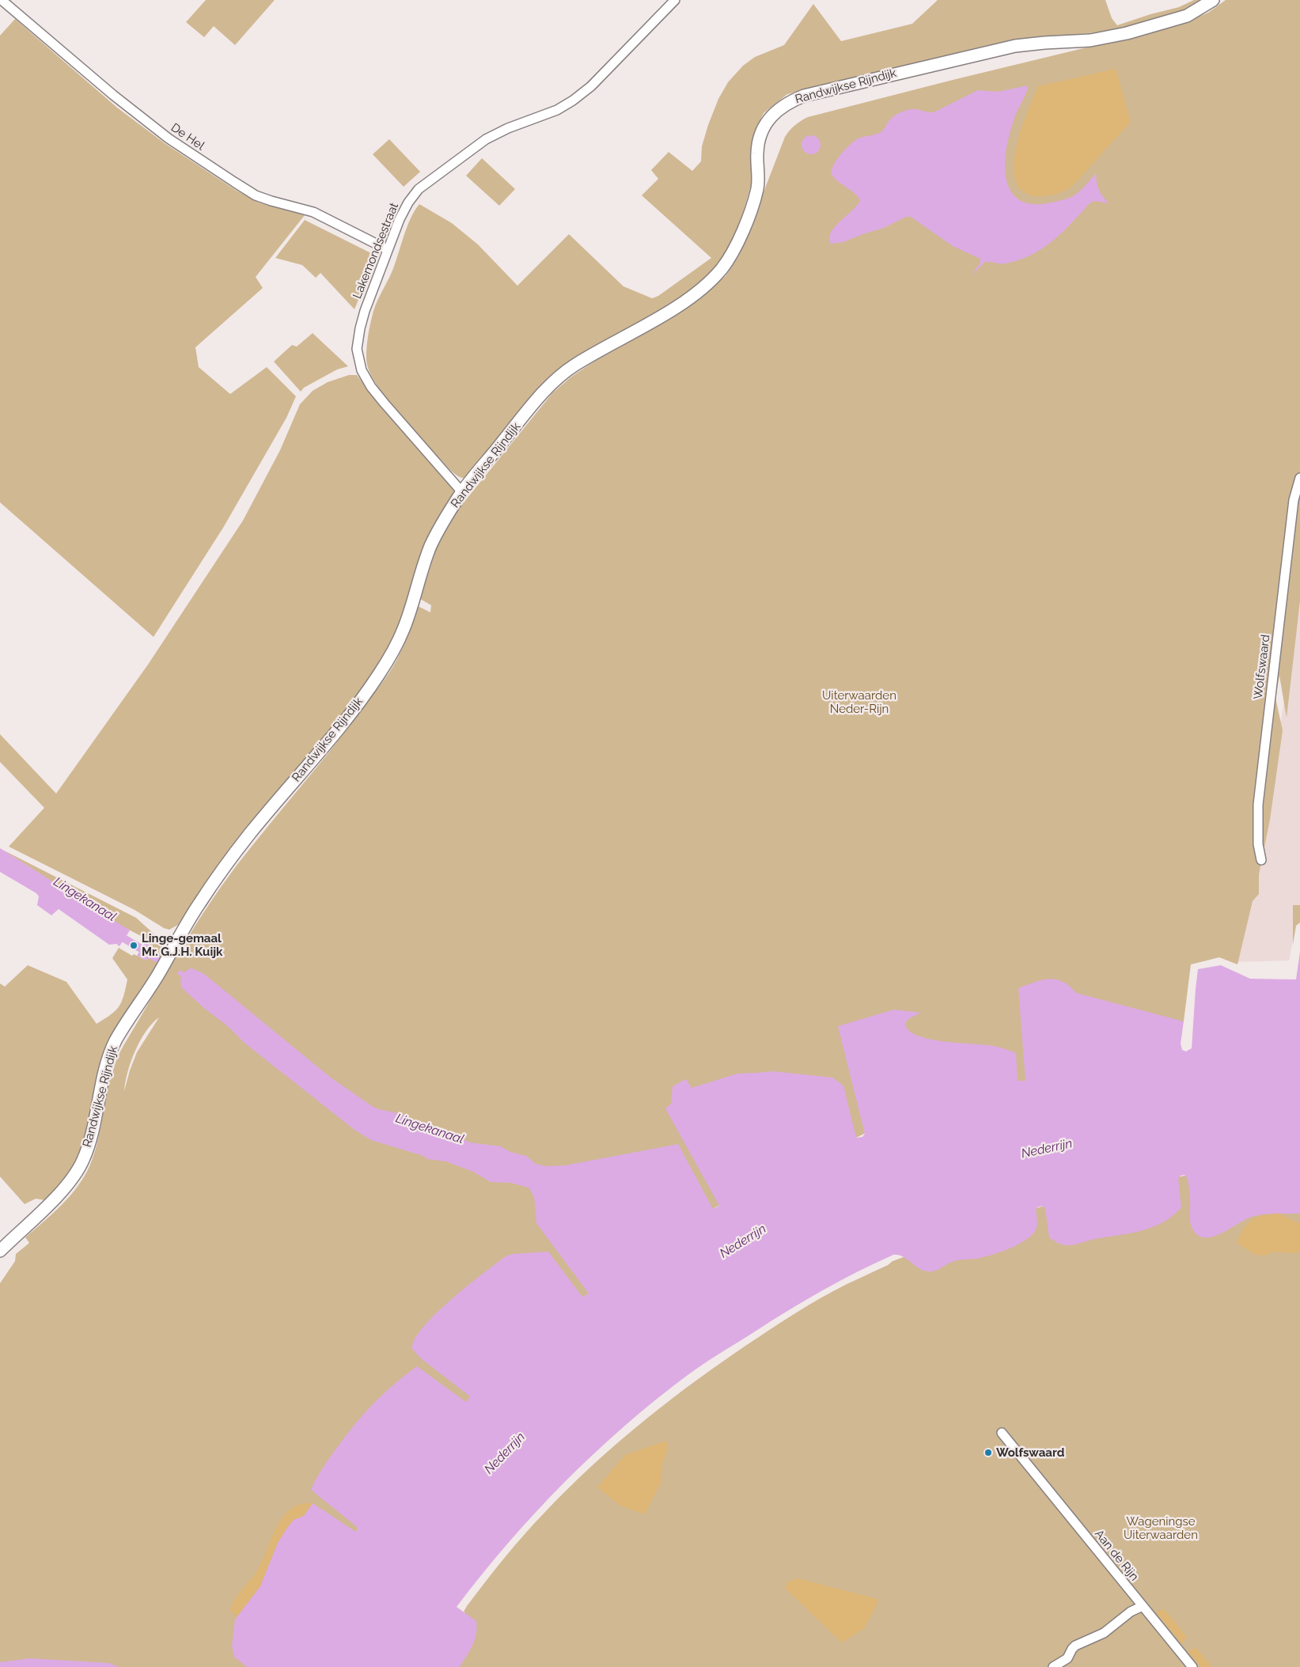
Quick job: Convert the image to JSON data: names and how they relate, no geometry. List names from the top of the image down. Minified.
{"streets":{"street":["Randwijkse Rijndijk","De Hel","Lakemondsestraat","Wolfswaard","Aan de Rijn"]},"crossings":[["Randwijkse Rijndijk","Lakemondsestraat"],["De Hel","Lakemondsestraat"]],"water":["Lingekanaal","Nederrijn"],"parks":["Uiterwaarden Neder-Rijn","Wageningse Uiterwaarden"],"places":["Linge-gemaal Mr. G.J.H. Kuijk","Wolfswaard"]}
